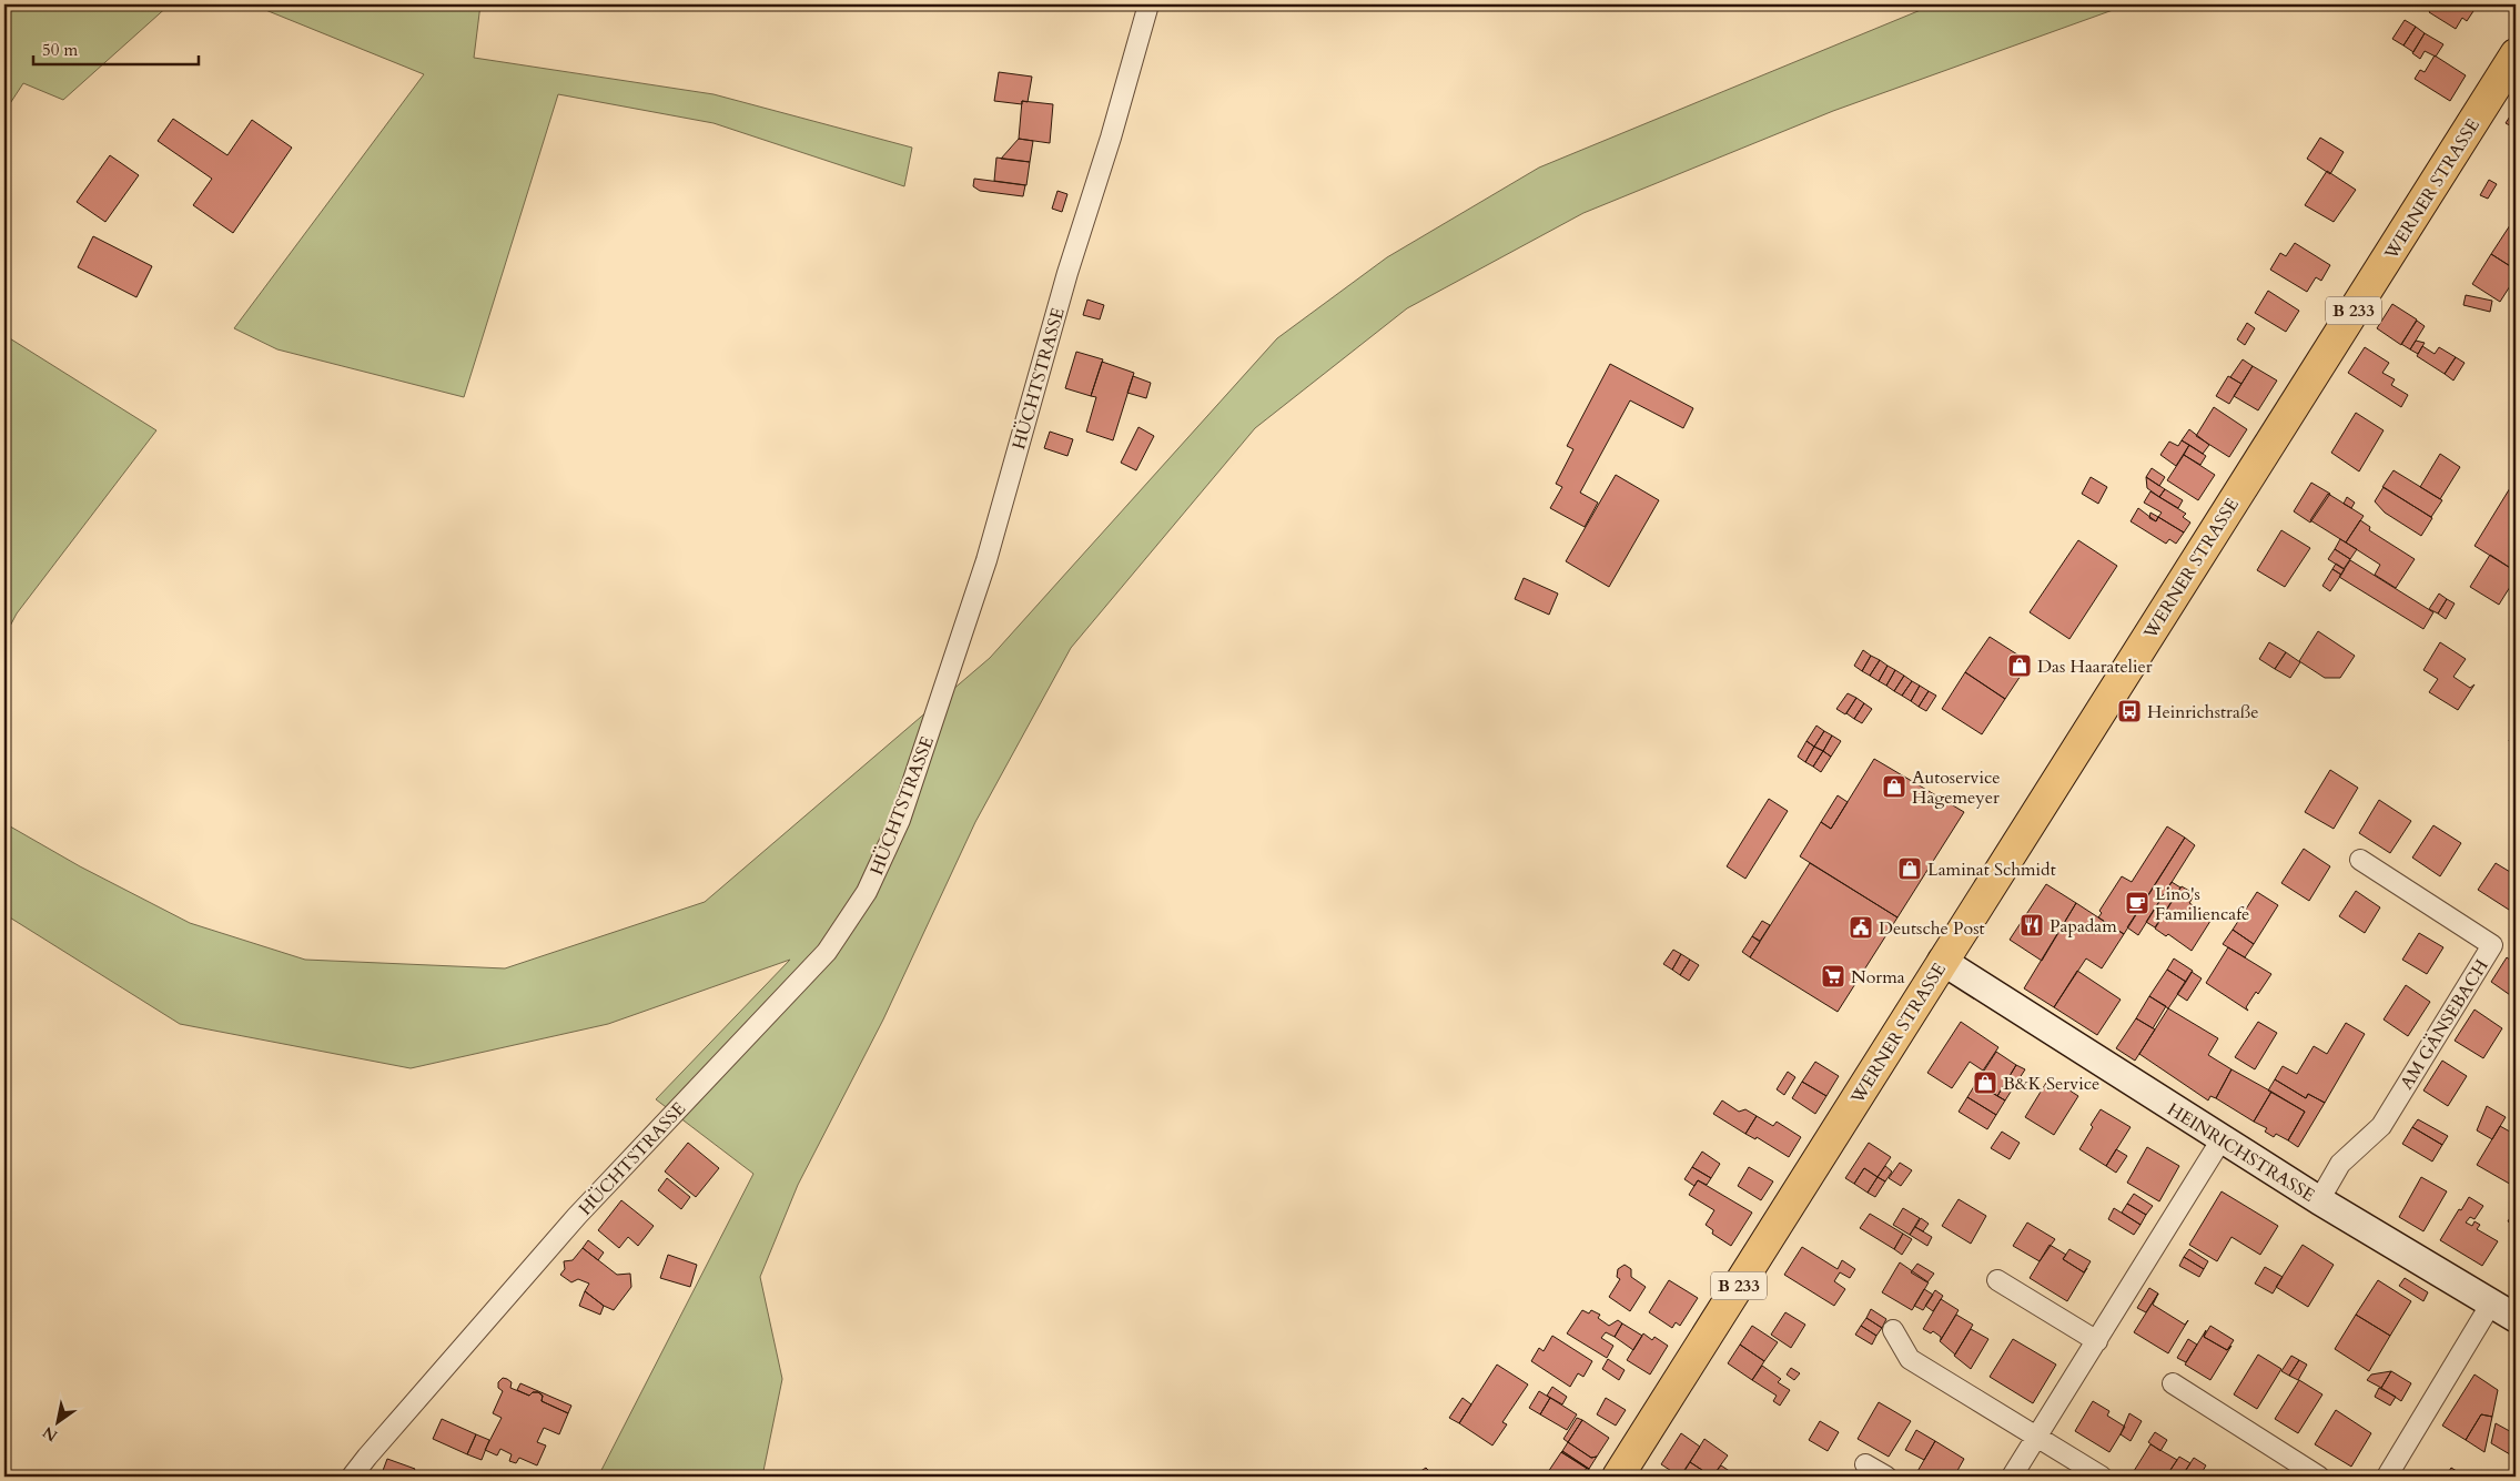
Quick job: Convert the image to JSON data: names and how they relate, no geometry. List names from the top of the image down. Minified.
{"streets":{"main road":["WERNER STRASSE","B 233"],"street":["HÜCHTSTRASSE","AM GÄNSEBACH","HEINRICHSTRASSE"]},"crossings":[["WERNER STRASSE","HEINRICHSTRASSE"],["AM GÄNSEBACH","HEINRICHSTRASSE"]],"places":{"shop":["Das Haaratelier","Autoservice Hagemeyer","Laminat Schmidt","B&K Service"],"bus stop":["Heinrichstraße"],"cafe":["Lino's Familiencafe"],"restaurant":["Papadam"],"public building":["Deutsche Post"],"supermarket":["Norma"]},"scale_bar":"50 m","north":"bottom left"}
